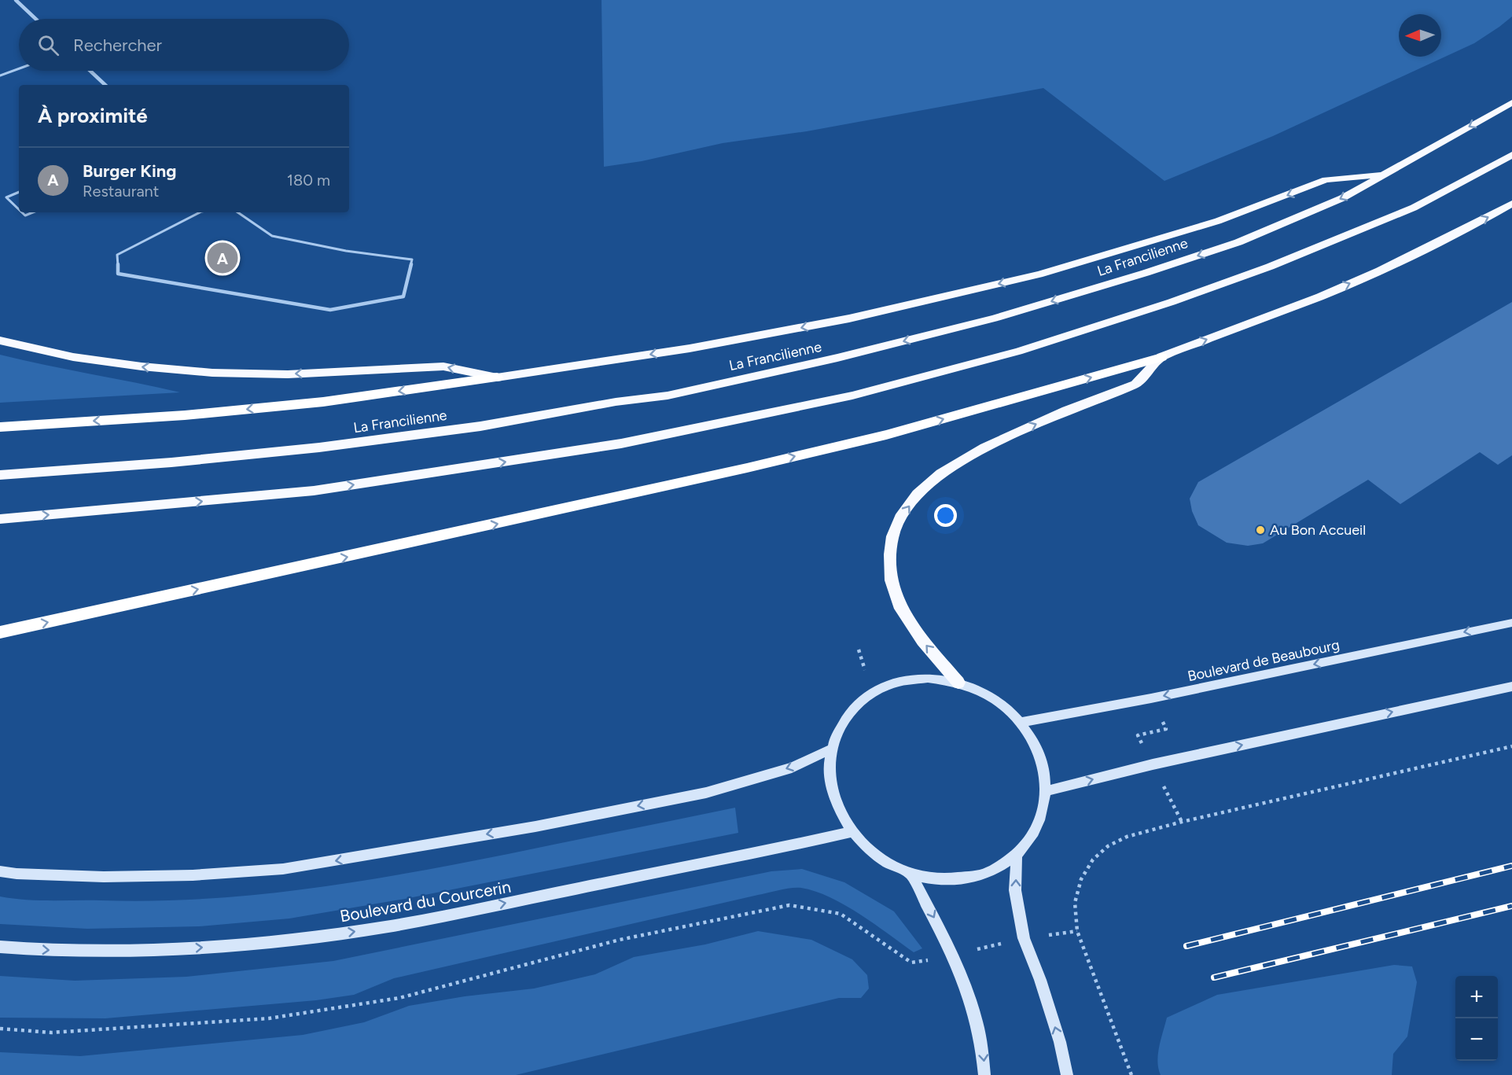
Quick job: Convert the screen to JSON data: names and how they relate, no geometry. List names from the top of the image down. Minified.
{"streets":{"highway":["La Francilienne"],"main road":["Boulevard de Beaubourg","Boulevard du Courcerin"]},"places":["Au Bon Accueil"],"north":"left","page":{"search":"Rechercher","heading":"À proximité","list":[{"mark":"A","name":"Burger King","note":"Restaurant","value":"180 m"}],"pins":"A","map_buttons":["+","−"]}}
